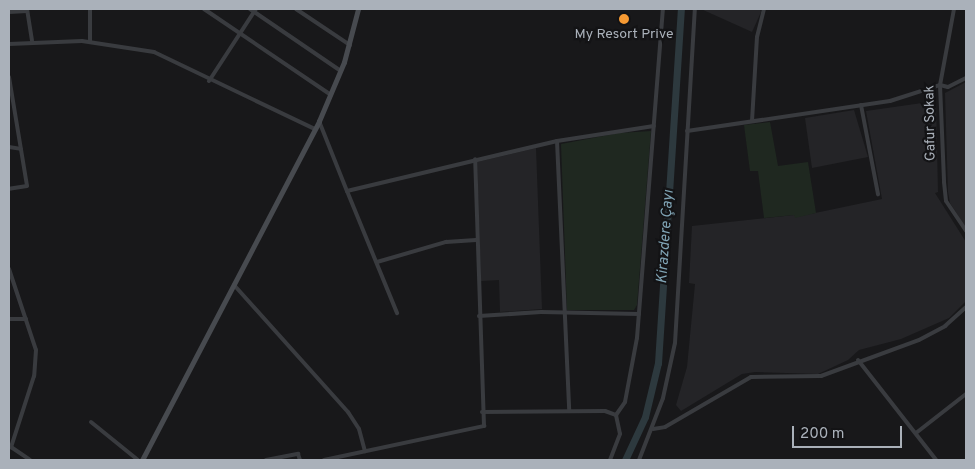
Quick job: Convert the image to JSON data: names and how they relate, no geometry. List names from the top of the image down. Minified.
{"streets":{"street":["Gafur Sokak"]},"water":["Kirazdere Çayı"],"places":["My Resort Prive"],"scale_bar":"200 m"}
